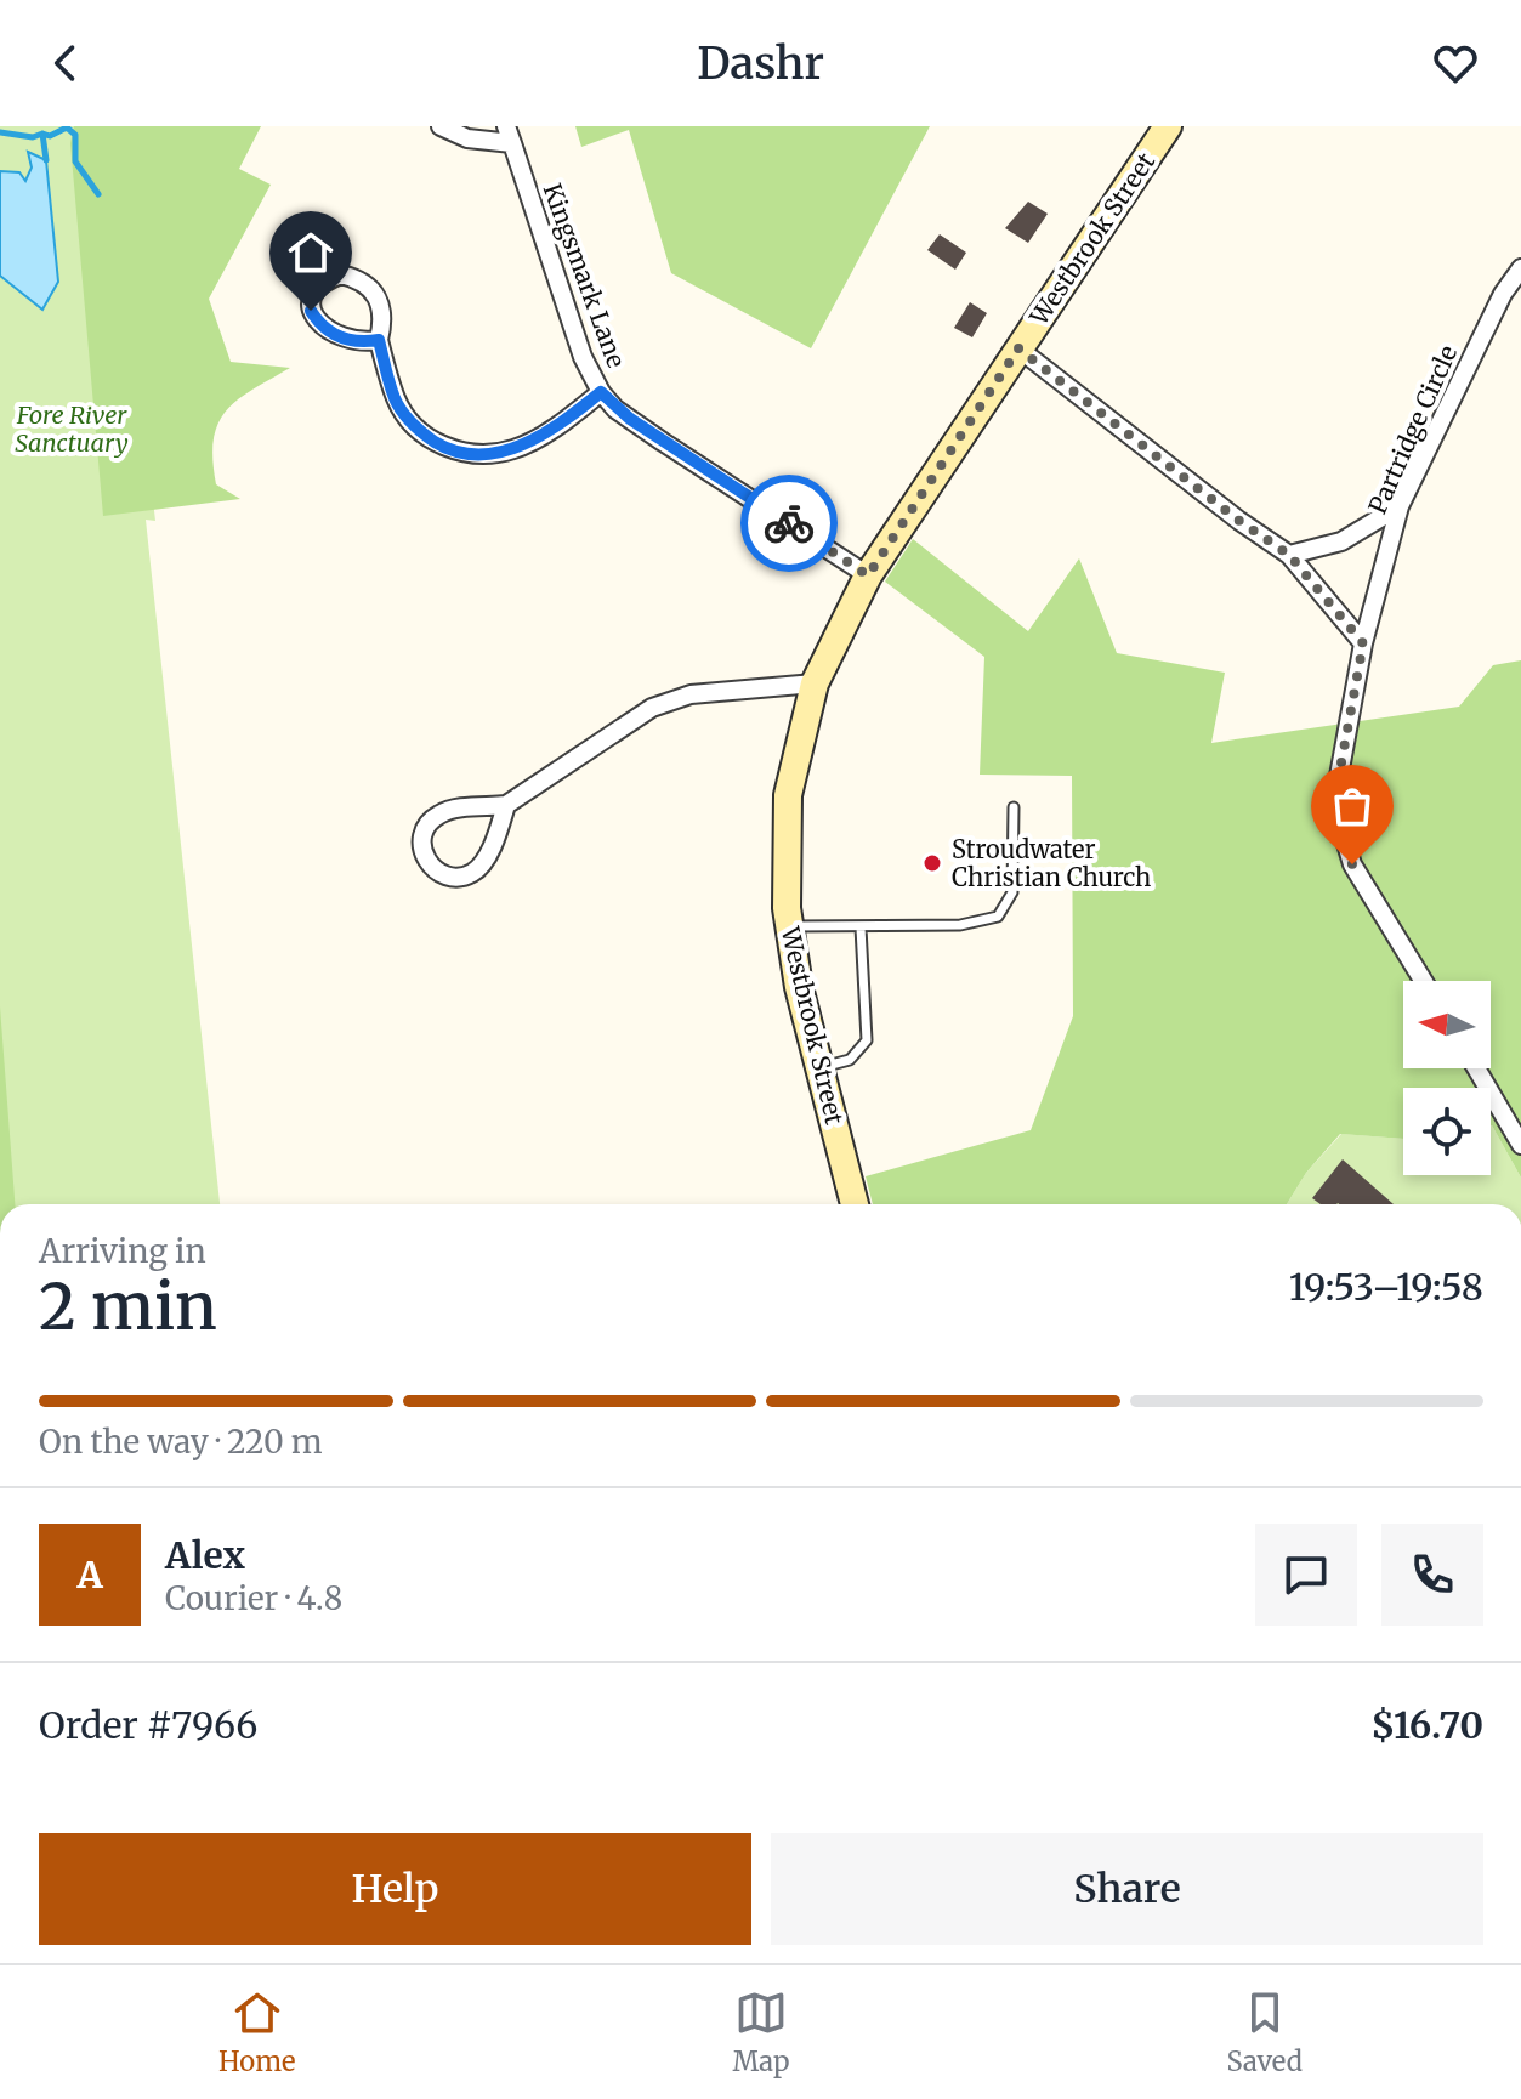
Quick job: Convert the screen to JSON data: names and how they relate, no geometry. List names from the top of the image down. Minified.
{"streets":{"main road":["Westbrook Street"],"street":["Kingsmark Lane","Partridge Circle"]},"crossings":[["Westbrook Street","Kingsmark Lane"]],"parks":["Fore River Sanctuary"],"places":["Stroudwater Christian Church"],"north":"left","page":{"header":"Dashr","heading":["2 min","Arriving in","19:53–19:58"],"panel":["Alex","Courier · 4.8","Order #7966","$16.70"],"bar":"On the way · 220 m","round":"A","buttons":["Help","Share"],"tabs":["Home","Map","Saved"]}}
